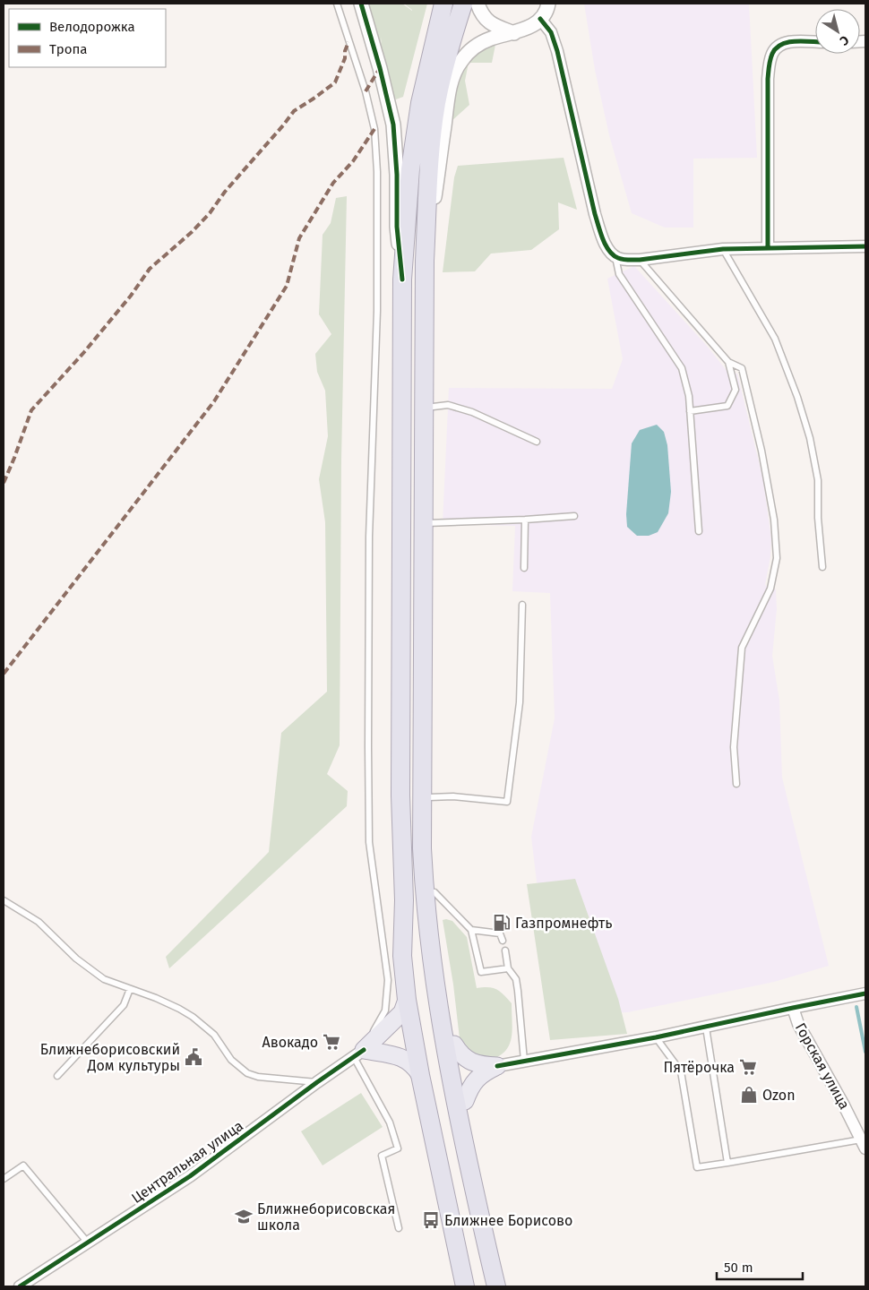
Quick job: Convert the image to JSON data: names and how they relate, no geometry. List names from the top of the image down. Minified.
{"streets":{"street":["Горская улица","Центральная улица"]},"places":{"fuel station":["Газпромнефть"],"supermarket":["Авокадо","Пятёрочка"],"public building":["Ближнеборисовский Дом культуры"],"shop":["Ozon"],"school or university":["Ближнеборисовская школа"],"bus stop":["Ближнее Борисово"]},"legend":["Велодорожка","Тропа"],"scale_bar":"50 m","north":"bottom right"}
